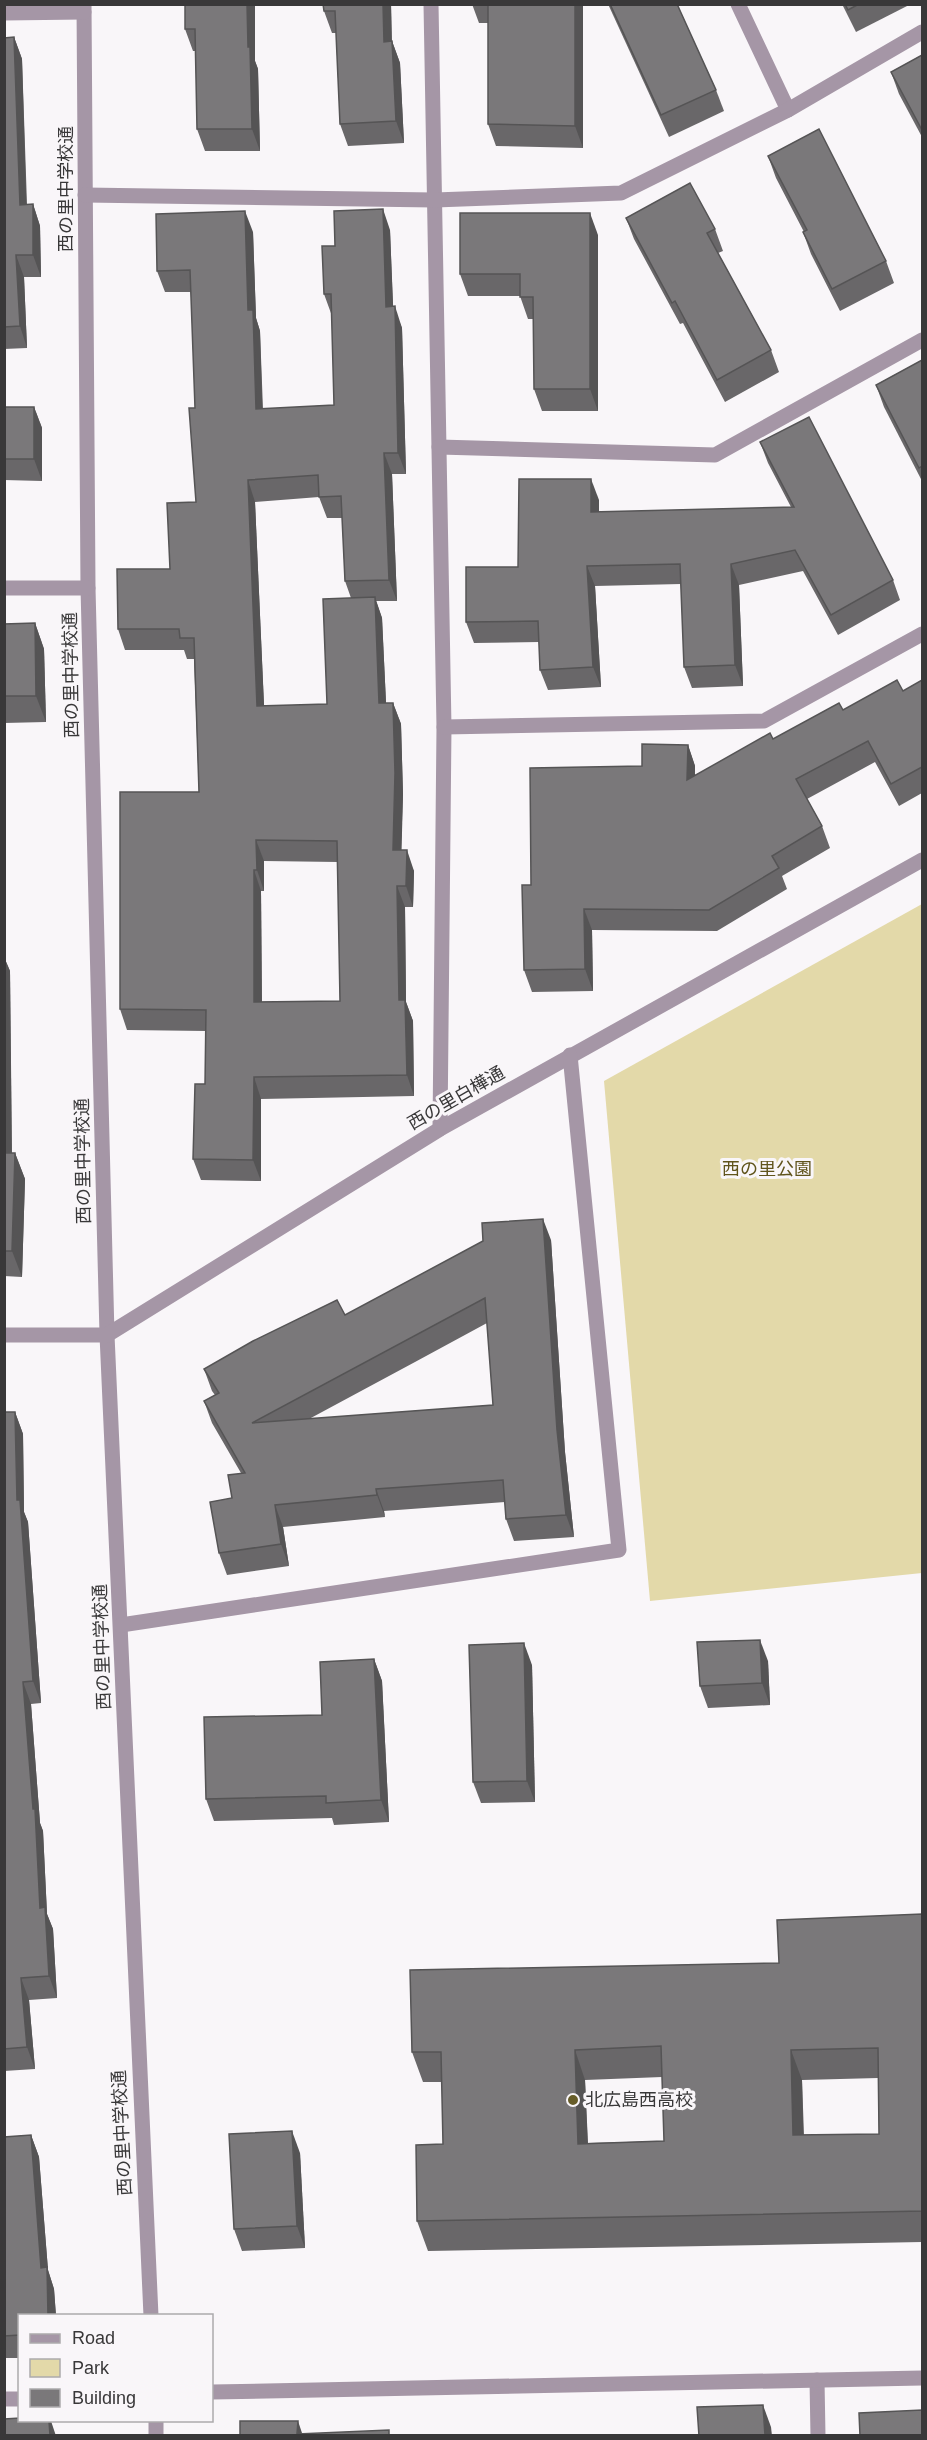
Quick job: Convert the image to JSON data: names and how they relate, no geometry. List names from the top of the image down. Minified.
{"streets":{"street":["西の里中学校通","西の里白樺通"]},"crossings":[["西の里中学校通","西の里白樺通"]],"parks":["西の里公園"],"places":["北広島西高校"],"legend":["Road","Park","Building"]}
